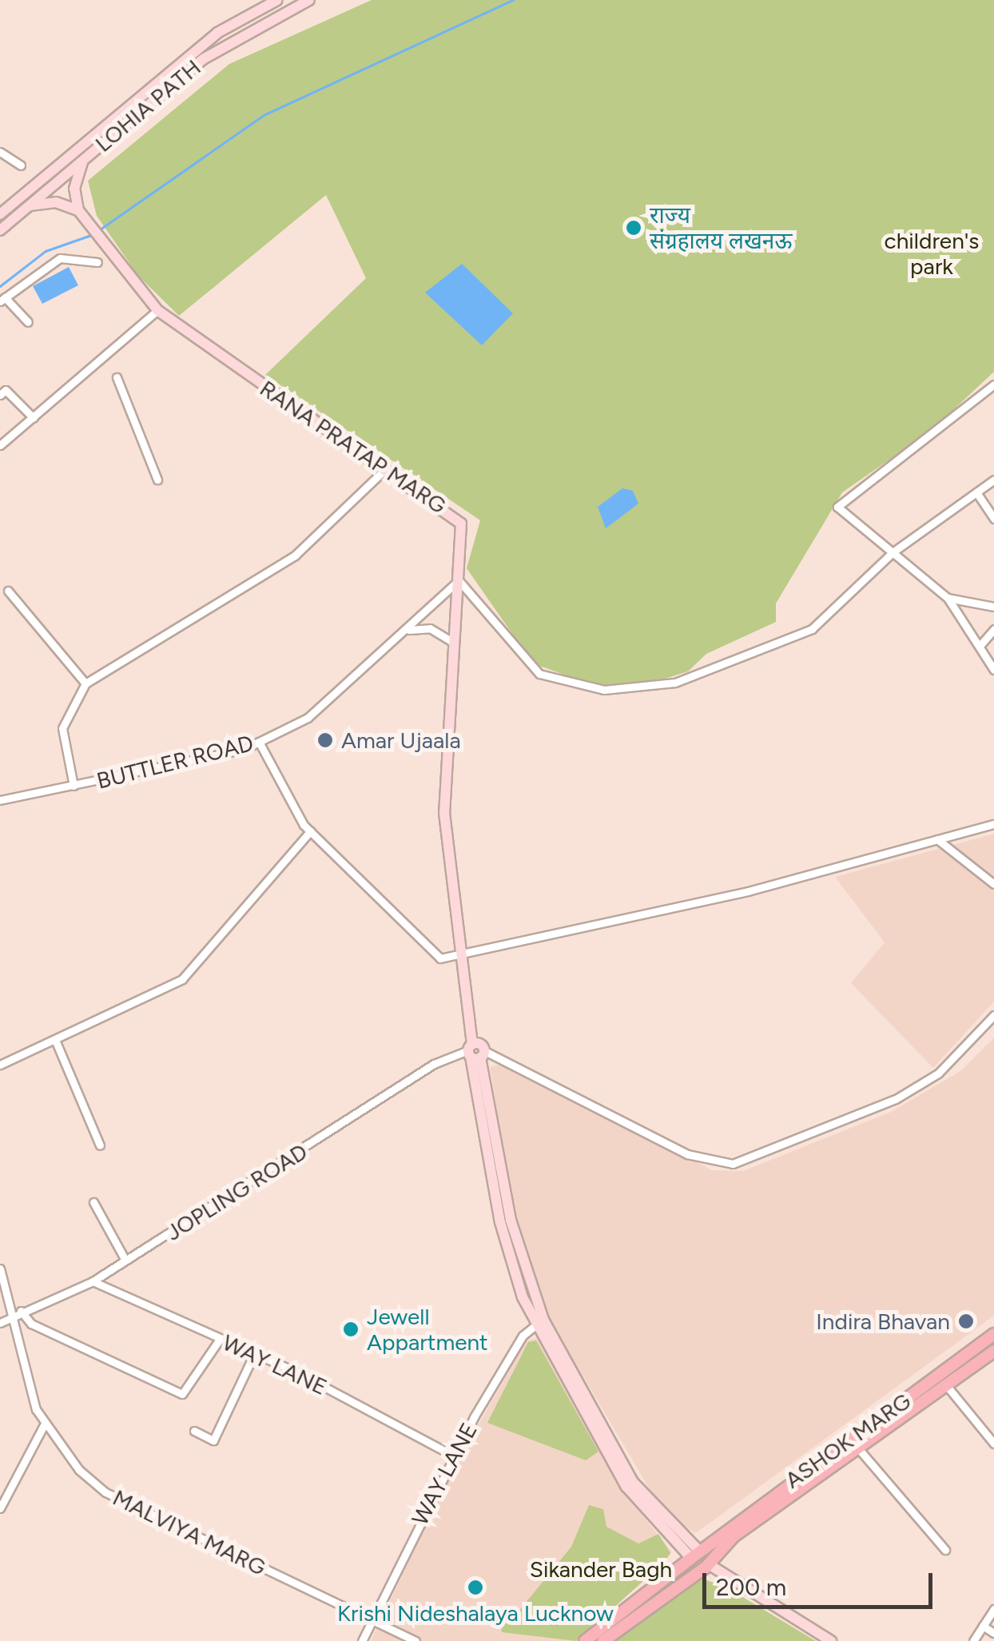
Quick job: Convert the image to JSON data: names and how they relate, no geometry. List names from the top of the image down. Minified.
{"streets":{"main road":["ASHOK MARG"],"street":["LOHIA PATH","RANA PRATAP MARG","BUTTLER ROAD","JOPLING ROAD","WAY LANE","MALVIYA MARG"]},"crossings":[["RANA PRATAP MARG","BUTTLER ROAD"],["RANA PRATAP MARG","JOPLING ROAD"],["RANA PRATAP MARG","WAY LANE"],["RANA PRATAP MARG","ASHOK MARG"],["JOPLING ROAD","WAY LANE"],["JOPLING ROAD","MALVIYA MARG"],["WAY LANE","MALVIYA MARG"]],"parks":["children's park","Sikander Bagh"],"places":["राज्य संग्रहालय लखनऊ","Amar Ujaala","Indira Bhavan","Jewell Appartment","Krishi Nideshalaya Lucknow"],"scale_bar":"200 m"}
